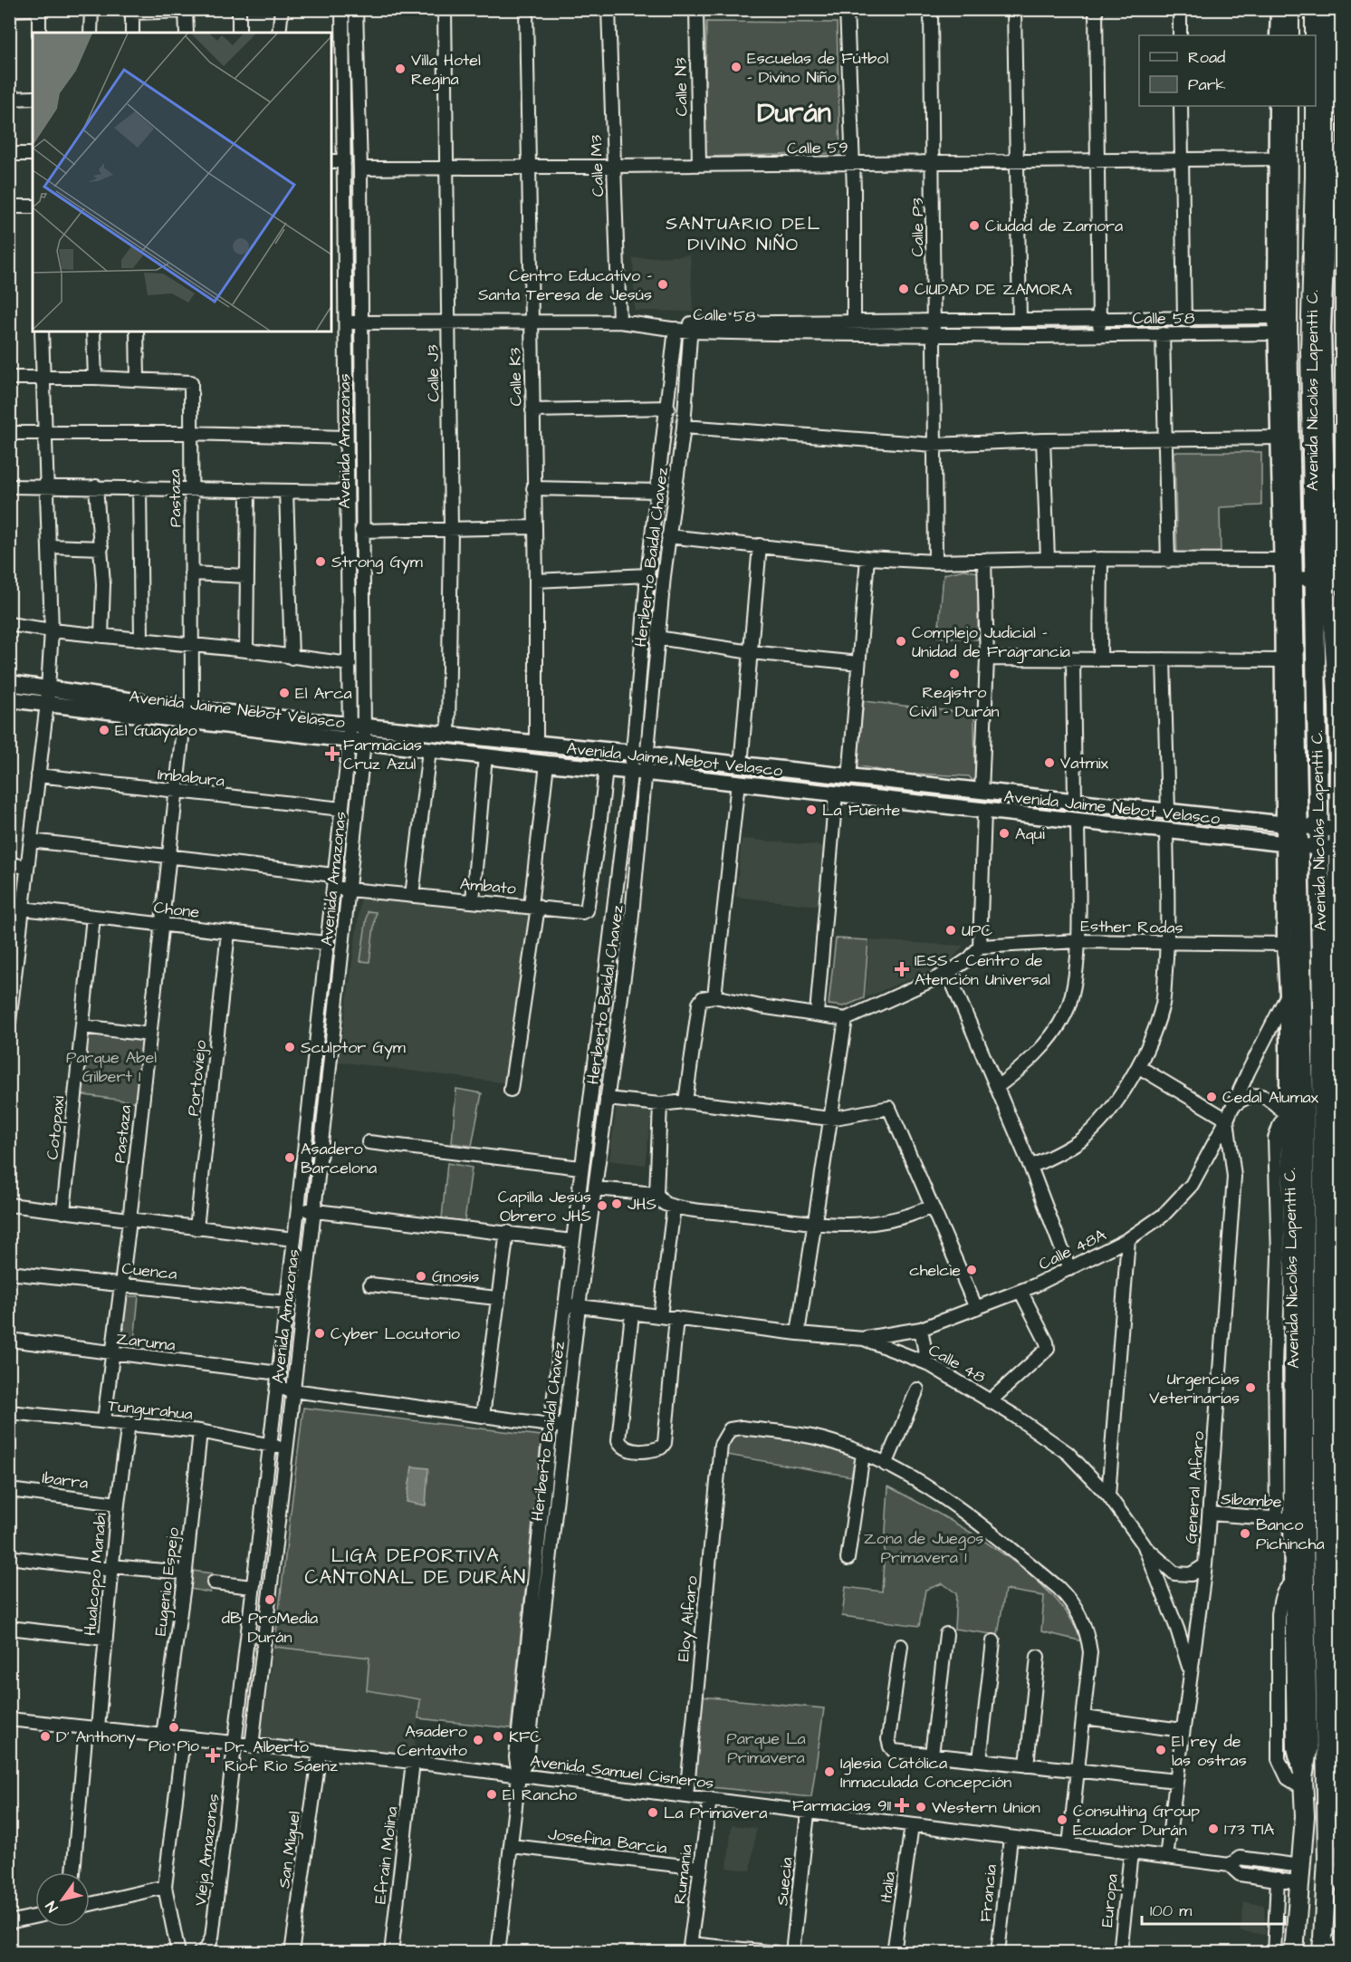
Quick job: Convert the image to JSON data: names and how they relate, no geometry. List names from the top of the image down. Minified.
{"streets":{"highway":["Avenida Nicolás Lapentti C."],"main road":["Avenida Jaime Nebot Velasco"],"street":["Calle N3","Calle 59","Calle M3","Calle P3","Calle 58","Calle J3","Calle K3","Avenida Amazonas","Pastaza","Heriberto Baidal Chavez","Imbabura","Ambato","Chone","Esther Rodas","Portoviejo","Cotopaxi","Calle 48A","Cuenca","Zaruma","Calle 48","Tungurahua","Ibarra","General Alfaro","Sibambe","Hualcopo Manabi","Eugenio Espejo","Eloy Alfaro","Avenida Samuel Cisneros","Josefina Barcia","Vieja Amazonas","San Miguel","Efrain Molina","Rumania","Suecia","Italia","Francia","Europa"]},"crossings":[["Calle N3","Calle 59"],["Calle 59","Calle M3"],["Calle 59","Calle P3"],["Calle 59","Calle J3"],["Calle 59","Calle K3"],["Calle 59","Avenida Nicolás Lapentti C."],["Calle 59","Avenida Amazonas"],["Calle P3","Calle 58"],["Calle 58","Avenida Nicolás Lapentti C."],["Calle 58","Heriberto Baidal Chavez"],["Calle J3","Avenida Jaime Nebot Velasco"],["Calle K3","Avenida Jaime Nebot Velasco"],["Avenida Nicolás Lapentti C.","Avenida Jaime Nebot Velasco"],["Avenida Nicolás Lapentti C.","Esther Rodas"],["Avenida Nicolás Lapentti C.","Calle 48A"],["Avenida Nicolás Lapentti C.","Sibambe"],["Avenida Nicolás Lapentti C.","Avenida Samuel Cisneros"],["Avenida Amazonas","Avenida Jaime Nebot Velasco"],["Avenida Amazonas","Imbabura"],["Avenida Amazonas","Ambato"],["Avenida Amazonas","Chone"],["Avenida Amazonas","Cuenca"],["Avenida Amazonas","Zaruma"],["Avenida Amazonas","Tungurahua"],["Avenida Amazonas","Avenida Samuel Cisneros"],["Avenida Amazonas","Vieja Amazonas"],["Pastaza","Avenida Jaime Nebot Velasco"],["Pastaza","Imbabura"],["Pastaza","Chone"],["Pastaza","Cuenca"],["Pastaza","Zaruma"],["Pastaza","Tungurahua"],["Heriberto Baidal Chavez","Avenida Jaime Nebot Velasco"],["Heriberto Baidal Chavez","Calle 48"],["Heriberto Baidal Chavez","Avenida Samuel Cisneros"],["Avenida Jaime Nebot Velasco","Ambato"],["Chone","Portoviejo"],["Chone","Cotopaxi"],["Calle 48A","Calle 48"],["Calle 48A","General Alfaro"],["Calle 48","General Alfaro"],["Tungurahua","Hualcopo Manabi"],["Tungurahua","Eugenio Espejo"],["Ibarra","Hualcopo Manabi"],["General Alfaro","Sibambe"],["General Alfaro","Avenida Samuel Cisneros"],["Hualcopo Manabi","Avenida Samuel Cisneros"],["Eugenio Espejo","Avenida Samuel Cisneros"],["Eloy Alfaro","Avenida Samuel Cisneros"],["Avenida Samuel Cisneros","Vieja Amazonas"],["Avenida Samuel Cisneros","San Miguel"],["Avenida Samuel Cisneros","Efrain Molina"],["Avenida Samuel Cisneros","Rumania"],["Avenida Samuel Cisneros","Suecia"],["Avenida Samuel Cisneros","Italia"],["Avenida Samuel Cisneros","Francia"],["Avenida Samuel Cisneros","Europa"],["Josefina Barcia","Rumania"]],"districts":["Durán","SANTUARIO DEL DIVINO NIÑO","LIGA DEPORTIVA CANTONAL DE DURÁN"],"parks":["Parque Abel Gilbert 1","Zona de Juegos Primavera 1","Parque La Primavera"],"places":{"other":["Escuelas de Fútbol - Divino Niño","Villa Hotel Regina","Ciudad de Zamora","Centro Educativo - Santa Teresa de Jesús","CIUDAD DE ZAMORA","Strong Gym","Complejo Judicial - Unidad de Fragrancia","Registro Civil - Durán","El Arca","El Guayabo","Vatmix","La Fuente","Aqui","UPC","Sculptor Gym","Cedal Alumax","Asadero Barcelona","JHS","Capilla Jesús Obrero JHS","chelcie","Gnosis","Cyber Locutorio","Urgencias Veterinarias","Banco Pichincha","dB ProMedia Durán","Pio Pio","D' Anthony","KFC","Asadero Centavito","El rey de las ostras","Iglesia Católica Inmaculada Concepción","El Rancho","Western Union","La Primavera","Consulting Group Ecuador Durán","173 TIA"],"health":["Farmacias Cruz Azul","IESS - Centro de Atención Universal","Dr. Alberto Riof Rio Saenz","Farmacias 911"]},"legend":["Road","Park"],"scale_bar":"100 m","north":"bottom left"}
